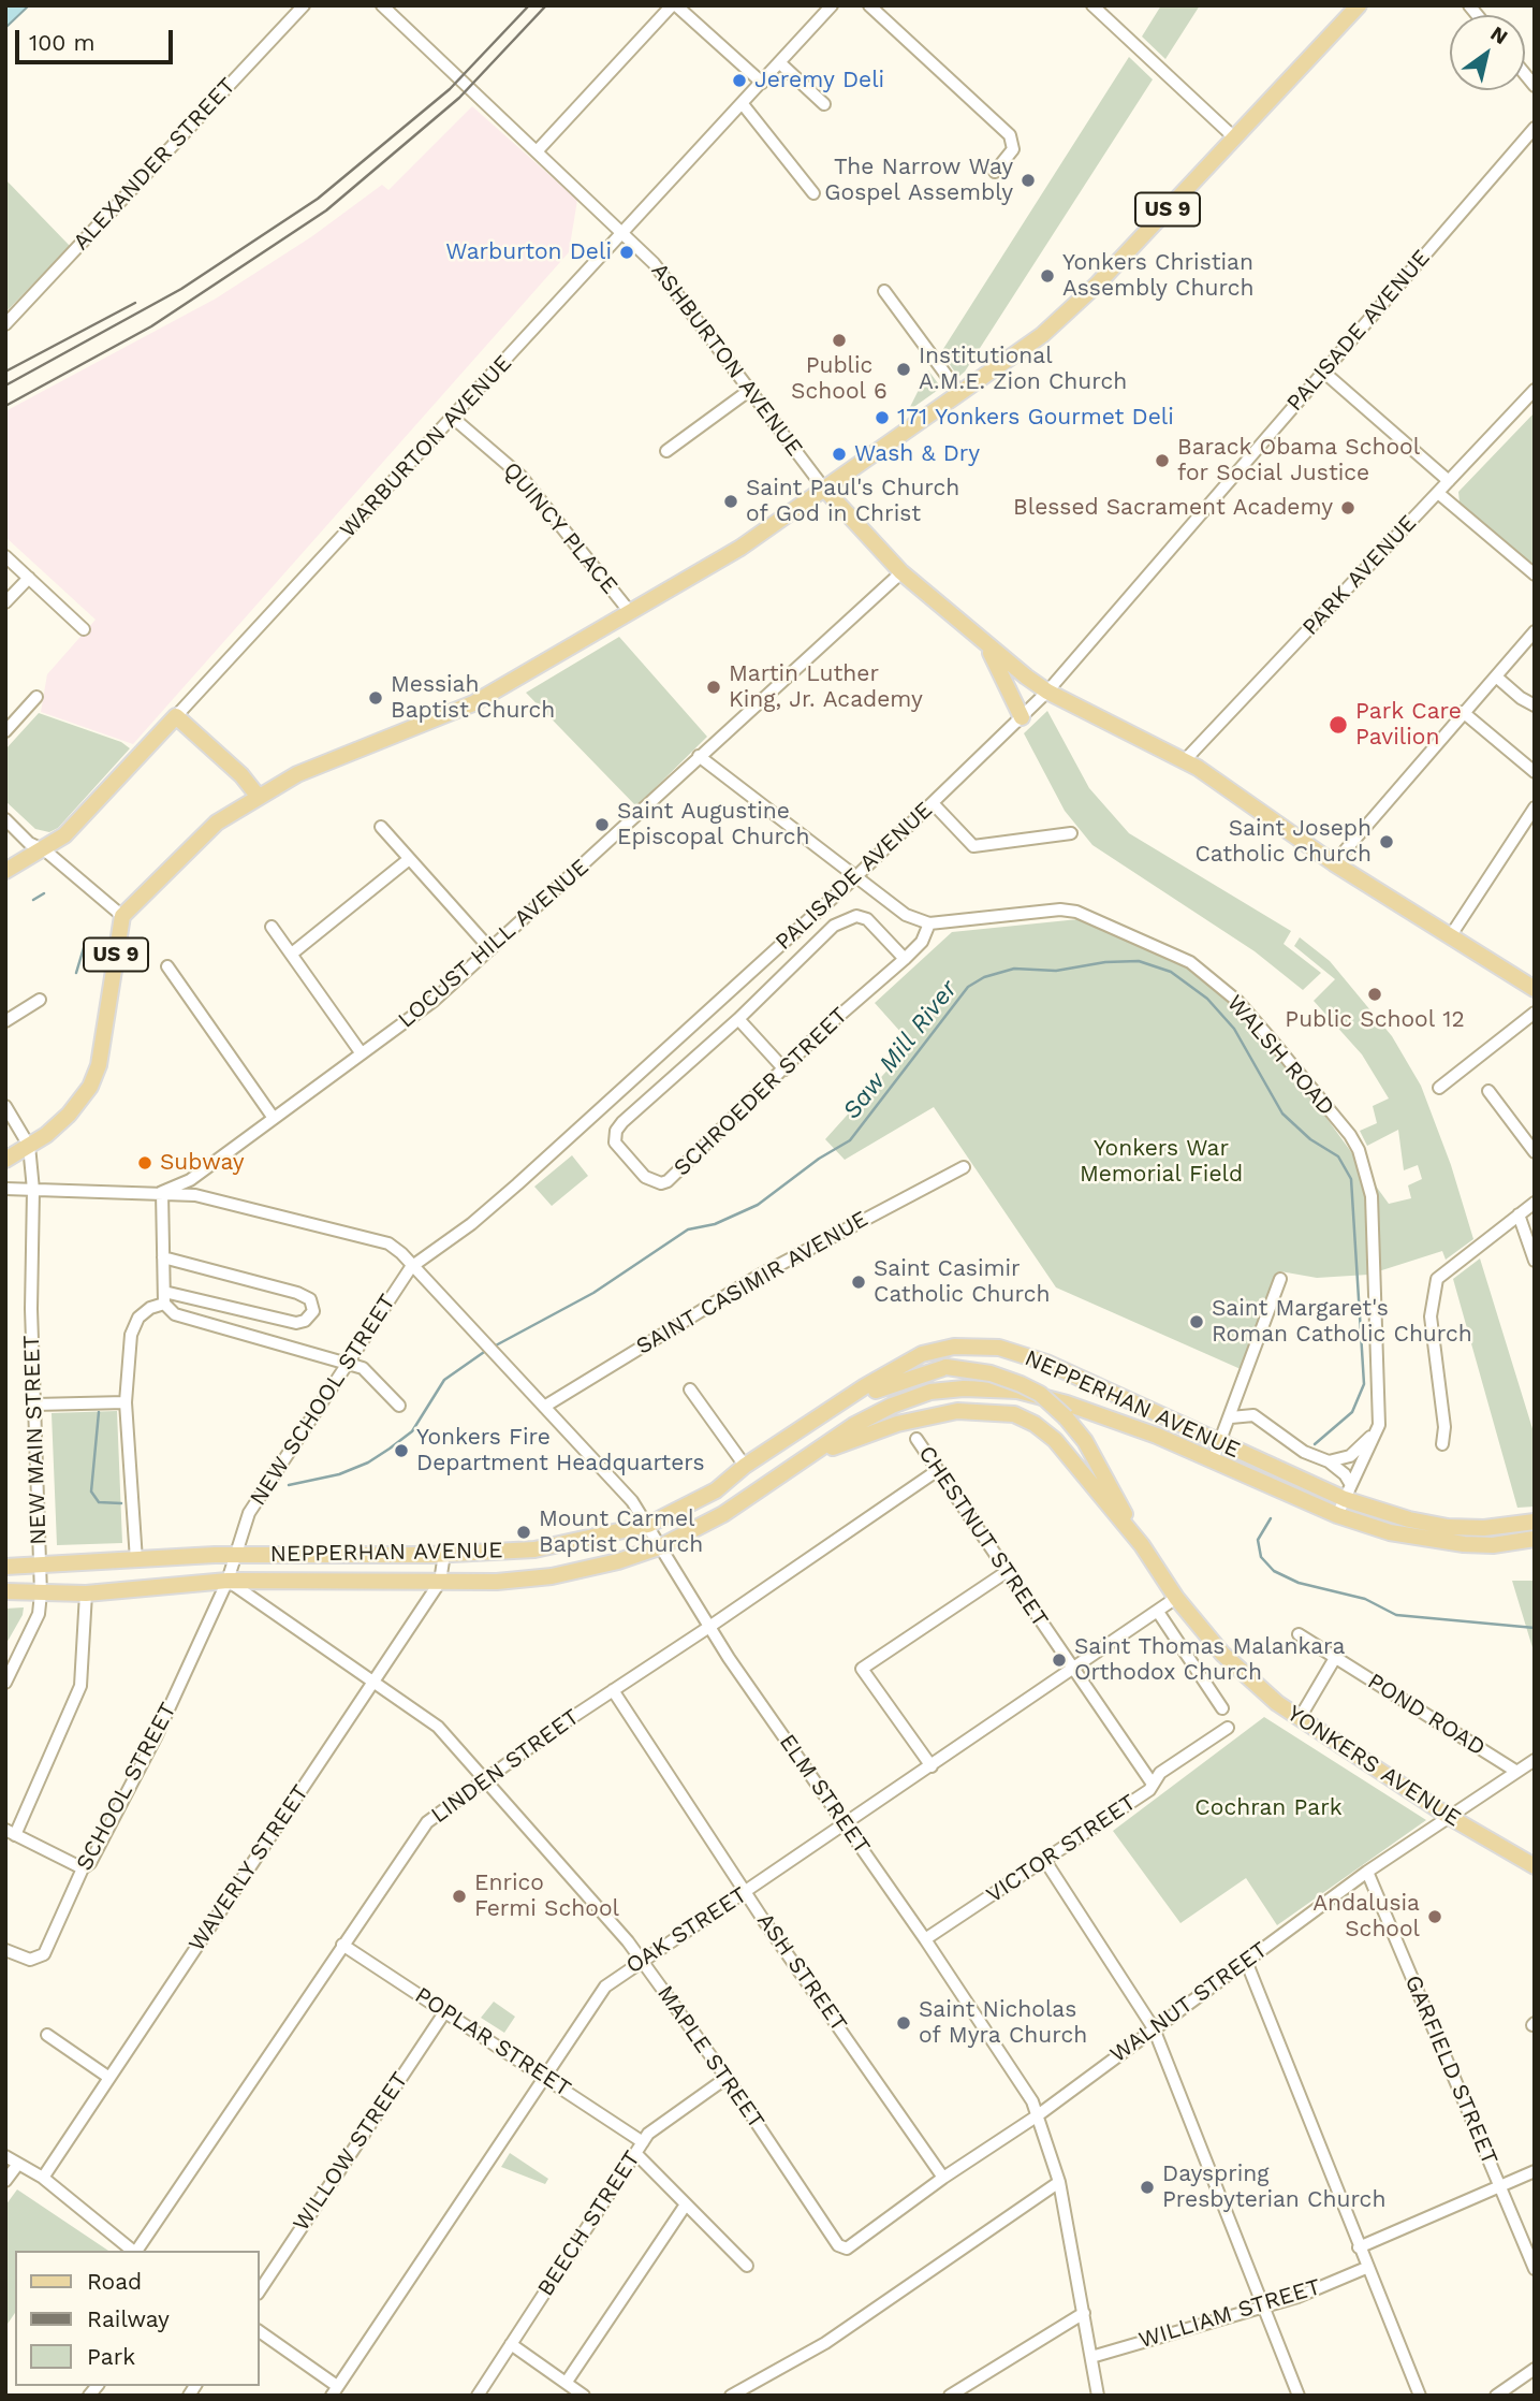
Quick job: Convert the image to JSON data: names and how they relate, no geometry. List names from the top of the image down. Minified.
{"streets":{"main road":["US 9","ASHBURTON AVENUE","WARBURTON AVENUE","NEPPERHAN AVENUE","YONKERS AVENUE"],"street":["ALEXANDER STREET","PALISADE AVENUE","QUINCY PLACE","PARK AVENUE","LOCUST HILL AVENUE","WALSH ROAD","SCHROEDER STREET","SAINT CASIMIR AVENUE","NEW SCHOOL STREET","NEW MAIN STREET","CHESTNUT STREET","POND ROAD","LINDEN STREET","SCHOOL STREET","ELM STREET","VICTOR STREET","WAVERLY STREET","OAK STREET","ASH STREET","WALNUT STREET","POPLAR STREET","MAPLE STREET","GARFIELD STREET","WILLOW STREET","BEECH STREET","WILLIAM STREET"]},"crossings":[["US 9","ASHBURTON AVENUE"],["US 9","QUINCY PLACE"],["US 9","NEW MAIN STREET"],["PALISADE AVENUE","ASHBURTON AVENUE"],["PALISADE AVENUE","NEW SCHOOL STREET"],["PALISADE AVENUE","ELM STREET"],["ASHBURTON AVENUE","WARBURTON AVENUE"],["ASHBURTON AVENUE","PARK AVENUE"],["ASHBURTON AVENUE","LOCUST HILL AVENUE"],["WARBURTON AVENUE","QUINCY PLACE"],["WALSH ROAD","SCHROEDER STREET"],["WALSH ROAD","NEPPERHAN AVENUE"],["SAINT CASIMIR AVENUE","ELM STREET"],["NEW SCHOOL STREET","NEPPERHAN AVENUE"],["NEW SCHOOL STREET","SCHOOL STREET"],["NEW SCHOOL STREET","ELM STREET"],["NEW SCHOOL STREET","MAPLE STREET"],["NEPPERHAN AVENUE","NEW MAIN STREET"],["NEPPERHAN AVENUE","YONKERS AVENUE"],["NEPPERHAN AVENUE","SCHOOL STREET"],["NEPPERHAN AVENUE","ELM STREET"],["NEPPERHAN AVENUE","WAVERLY STREET"],["NEPPERHAN AVENUE","MAPLE STREET"],["CHESTNUT STREET","LINDEN STREET"],["CHESTNUT STREET","VICTOR STREET"],["CHESTNUT STREET","OAK STREET"],["POND ROAD","WALNUT STREET"],["LINDEN STREET","ELM STREET"],["LINDEN STREET","ASH STREET"],["LINDEN STREET","POPLAR STREET"],["LINDEN STREET","MAPLE STREET"],["YONKERS AVENUE","OAK STREET"],["YONKERS AVENUE","WALNUT STREET"],["SCHOOL STREET","MAPLE STREET"],["ELM STREET","VICTOR STREET"],["ELM STREET","OAK STREET"],["ELM STREET","WALNUT STREET"],["ELM STREET","WILLIAM STREET"],["WAVERLY STREET","MAPLE STREET"],["OAK STREET","ASH STREET"],["OAK STREET","POPLAR STREET"],["OAK STREET","MAPLE STREET"],["ASH STREET","WALNUT STREET"],["WALNUT STREET","MAPLE STREET"],["WALNUT STREET","GARFIELD STREET"],["POPLAR STREET","WILLOW STREET"],["POPLAR STREET","BEECH STREET"],["MAPLE STREET","BEECH STREET"]],"water":["Saw Mill River"],"parks":["Yonkers War Memorial Field","Cochran Park"],"places":["Jeremy Deli","The Narrow Way Gospel Assembly","Warburton Deli","Yonkers Christian Assembly Church","Public School 6","Institutional A.M.E. Zion Church","171 Yonkers Gourmet Deli","Wash & Dry","Barack Obama School for Social Justice","Saint Paul's Church of God in Christ","Blessed Sacrament Academy","Martin Luther King, Jr. Academy","Messiah Baptist Church","Park Care Pavilion","Saint Augustine Episcopal Church","Saint Joseph Catholic Church","Public School 12","Subway","Saint Casimir Catholic Church","Saint Margaret's Roman Catholic Church","Yonkers Fire Department Headquarters","Mount Carmel Baptist Church","Saint Thomas Malankara Orthodox Church","Enrico Fermi School","Andalusia School","Saint Nicholas of Myra Church","Dayspring Presbyterian Church"],"legend":["Road","Railway","Park"],"scale_bar":"100 m","north":"top right"}
